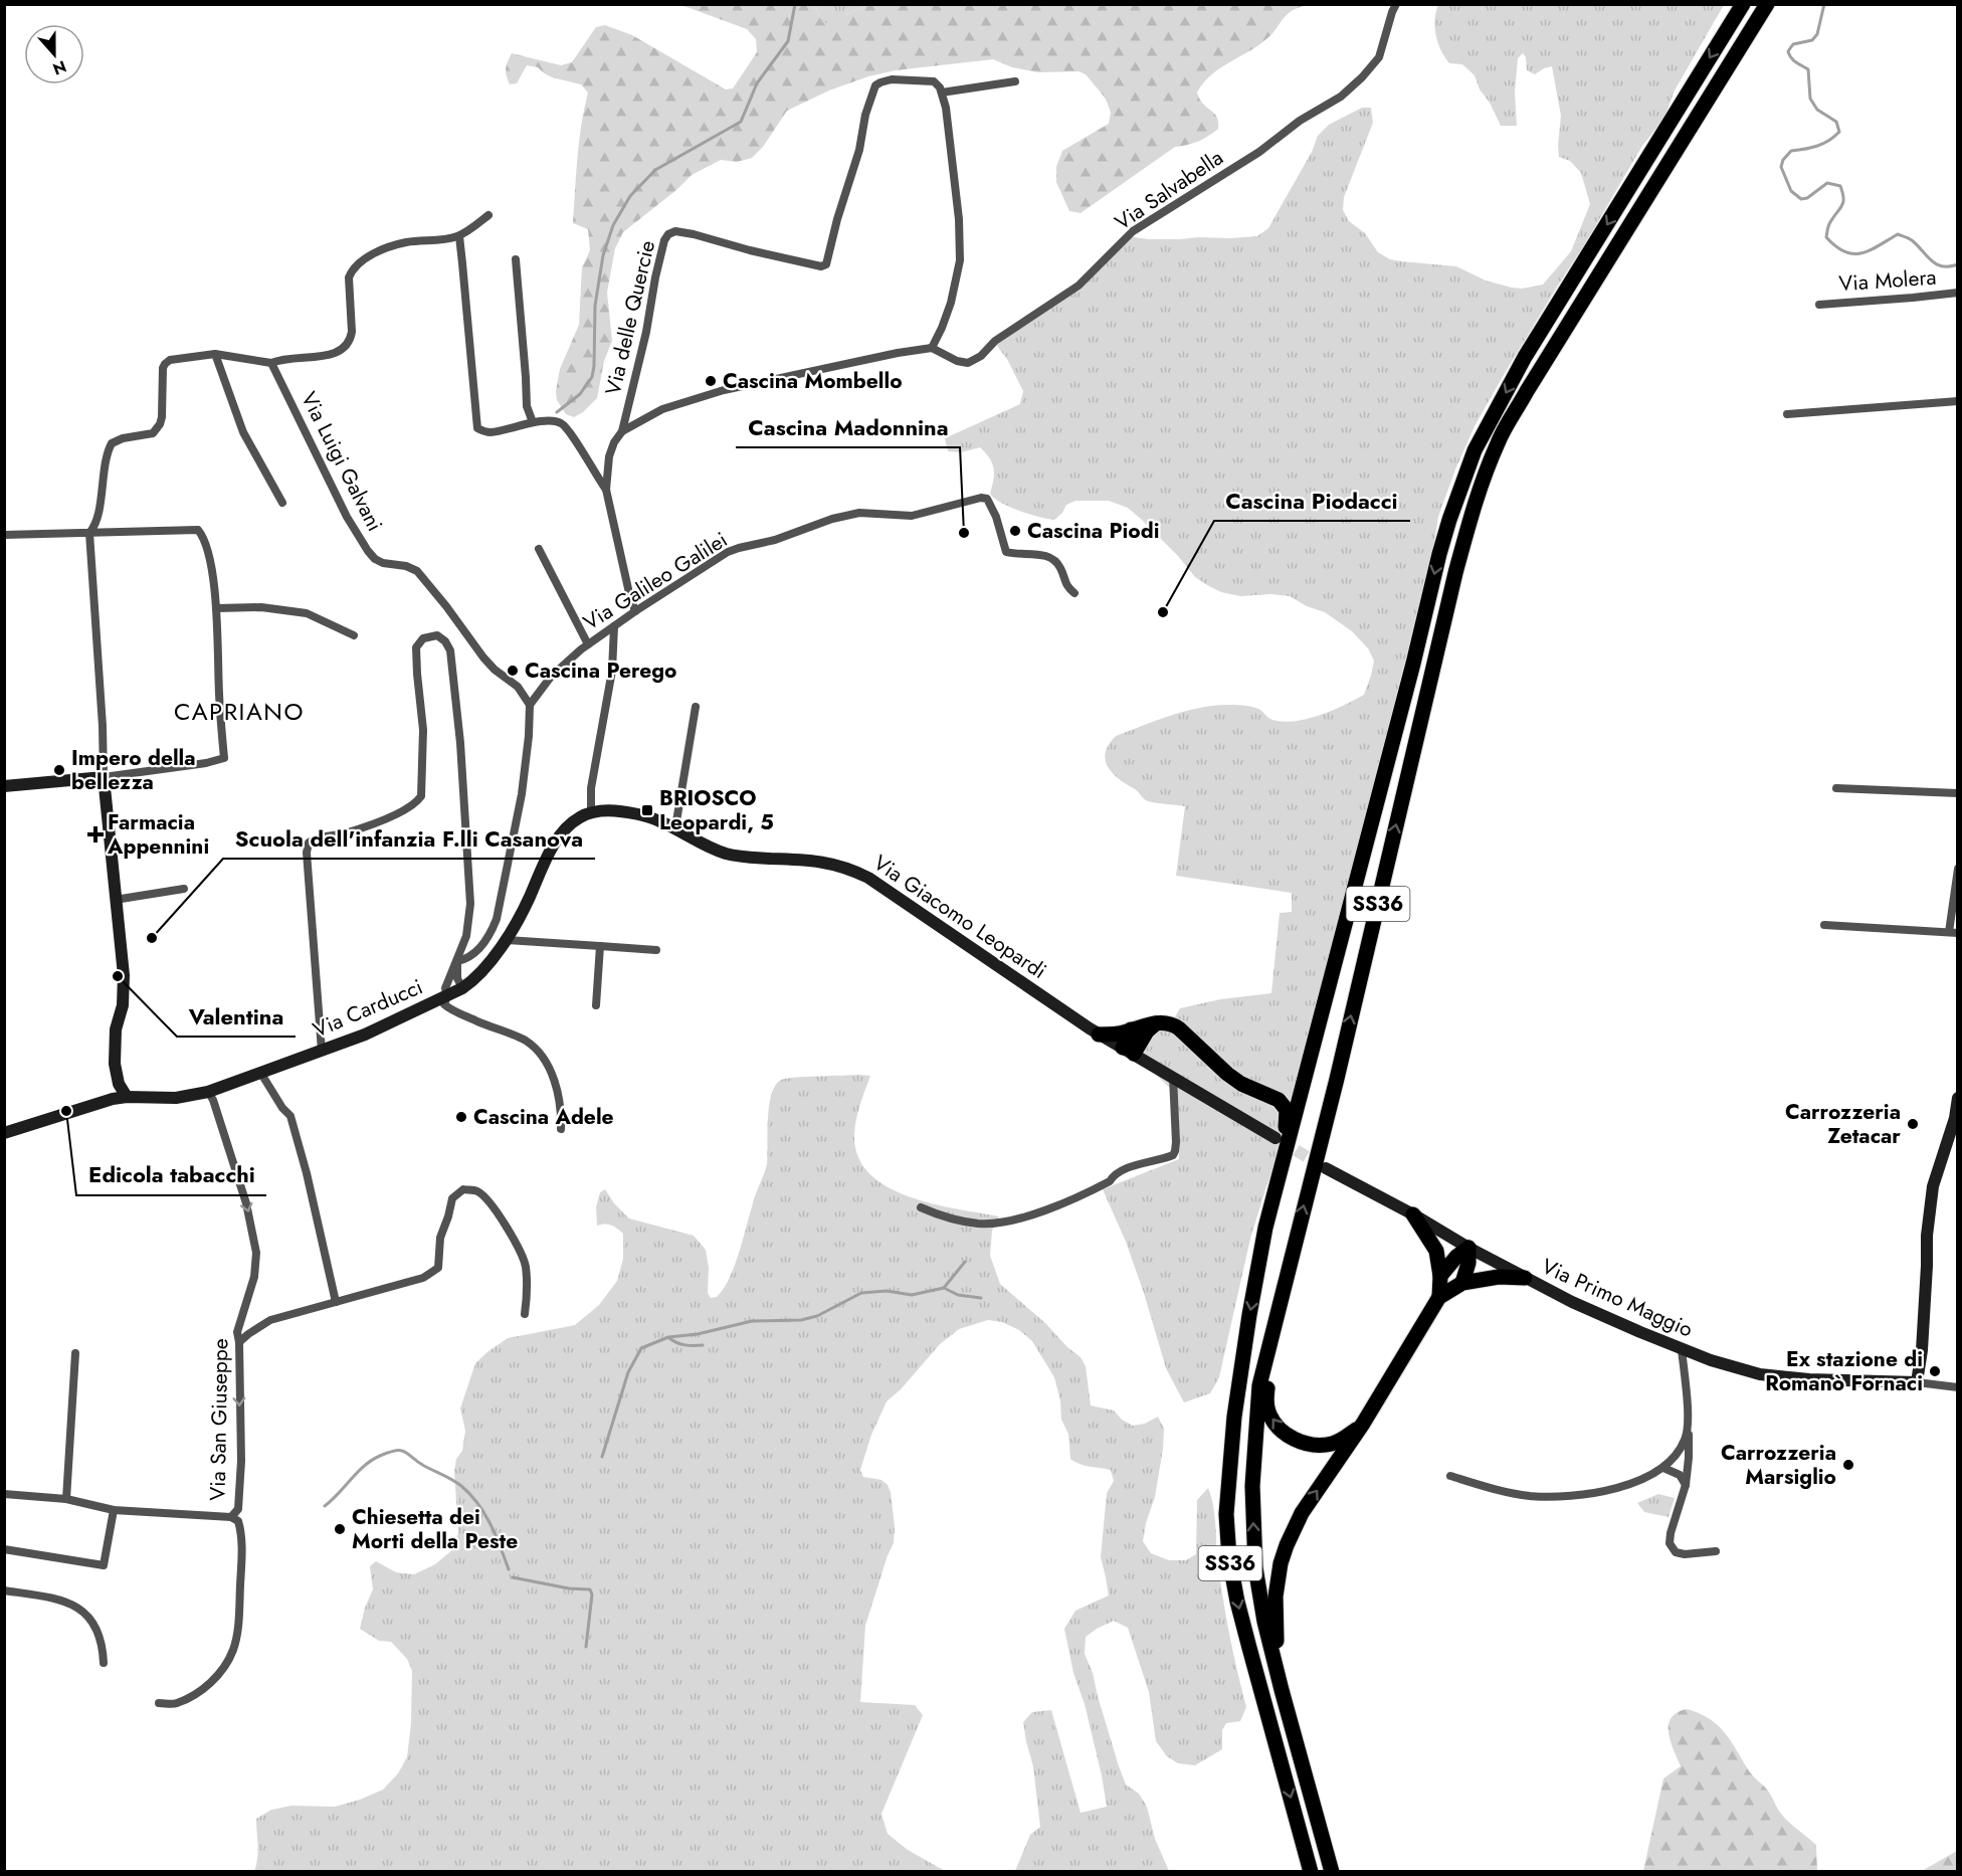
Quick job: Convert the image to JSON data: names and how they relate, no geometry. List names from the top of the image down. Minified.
{"streets":{"highway":["SS36"],"street":["Via Salvabella","Via Molera","Via delle Quercie","Via Luigi Galvani","Via Galileo Galilei","Via Giacomo Leopardi","Via Carducci","Via Primo Maggio","Via San Giuseppe"]},"crossings":[["Via Luigi Galvani","Via Galileo Galilei"],["Via Giacomo Leopardi","Via Carducci"],["Via Carducci","Via San Giuseppe"]],"districts":["CAPRIANO"],"places":{"other":["Cascina Mombello","Cascina Piodi","Cascina Madonnina","Cascina Piodacci","Cascina Perego","Impero della bellezza","Scuola dell'infanzia F.lli Casanova","Valentina","Edicola tabacchi","Cascina Adele","Carrozzeria Zetacar","Ex stazione di Romanò Fornaci","Carrozzeria Marsiglio","Chiesetta dei Morti della Peste"],"transit":["BRIOSCO Leopardi, 5"],"health":["Farmacia Appennini"]},"north":"bottom"}
